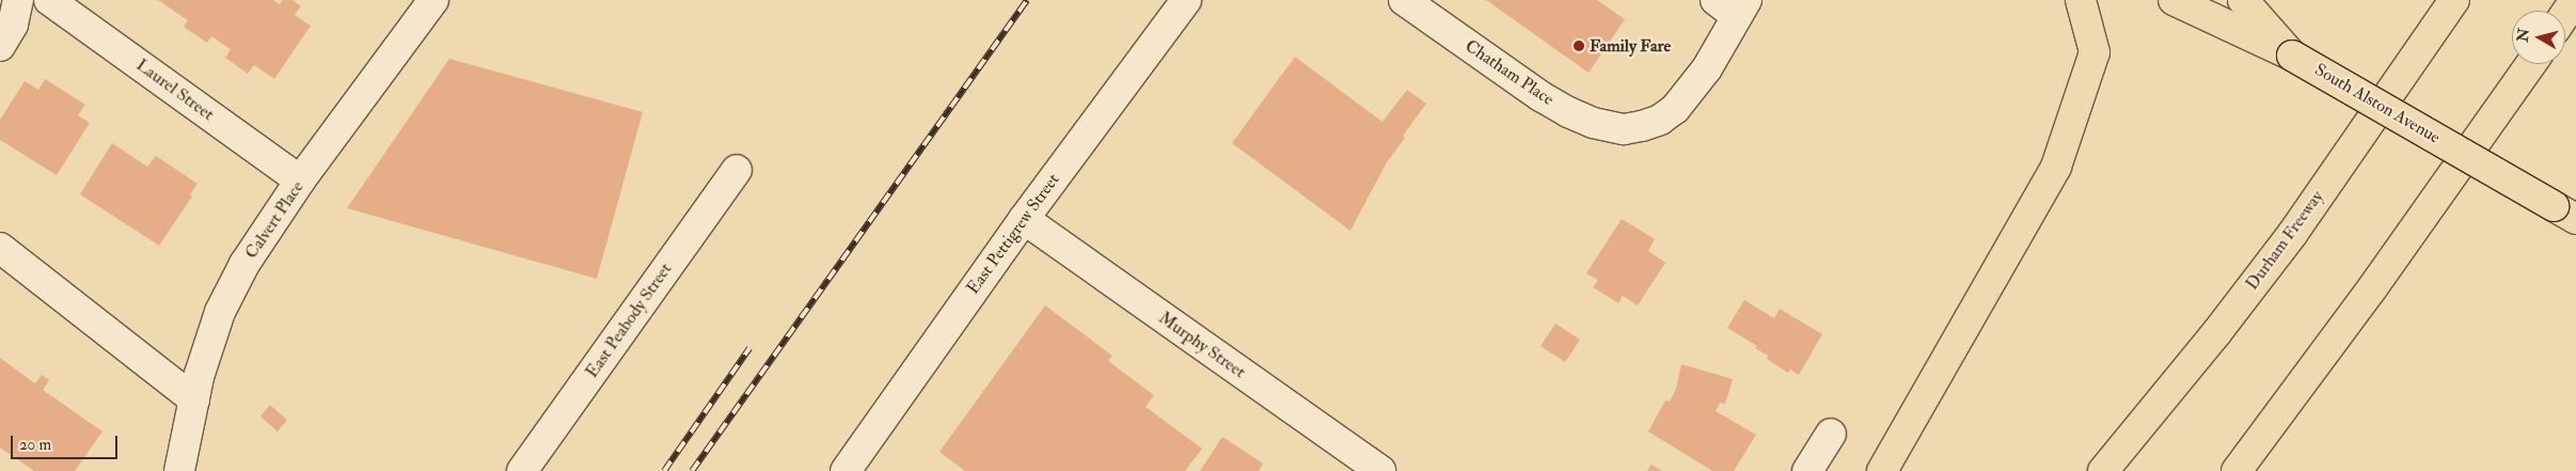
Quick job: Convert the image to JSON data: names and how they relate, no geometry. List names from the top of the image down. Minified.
{"streets":{"main road":["South Alston Avenue","Durham Freeway"],"street":["Chatham Place","Laurel Street","Calvert Place","East Pettigrew Street","East Peabody Street","Murphy Street"]},"crossings":[["Laurel Street","Calvert Place"],["East Pettigrew Street","Murphy Street"]],"places":["Family Fare"],"scale_bar":"20 m","north":"left"}
